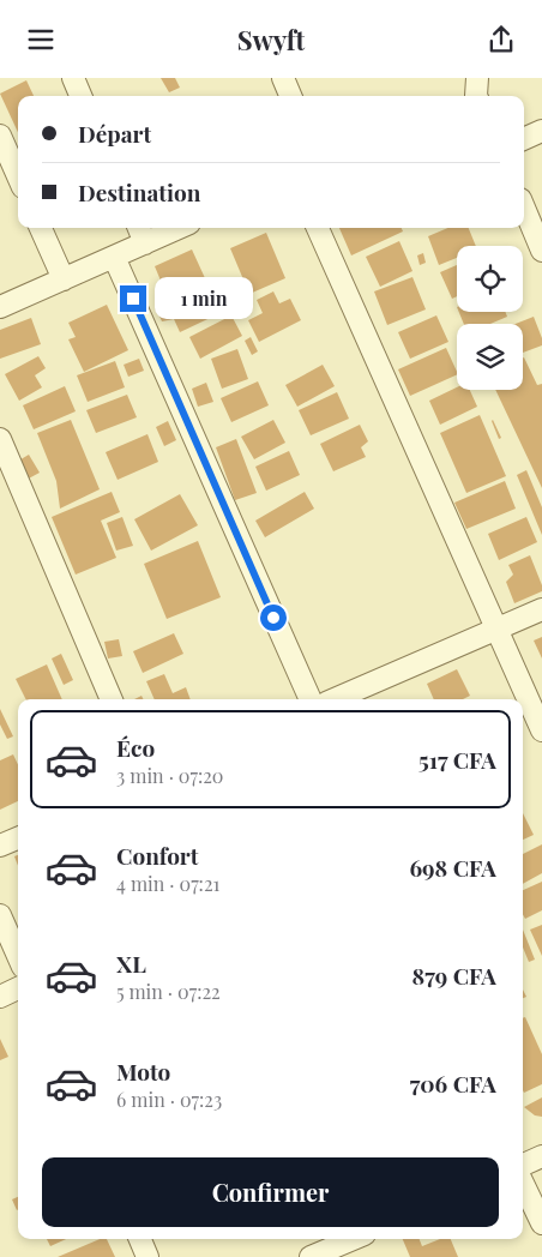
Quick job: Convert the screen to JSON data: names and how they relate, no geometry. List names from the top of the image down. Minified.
{"page":{"header":"Swyft","banner":["Départ","Destination"],"bubble":"1 min","list":[{"name":"Éco","note":"3 min · 07:20","value":"517 CFA"},{"name":"Confort","note":"4 min · 07:21","value":"698 CFA"},{"name":"XL","note":"5 min · 07:22","value":"879 CFA"},{"name":"Moto","note":"6 min · 07:23","value":"706 CFA"}],"buttons":"Confirmer"}}
